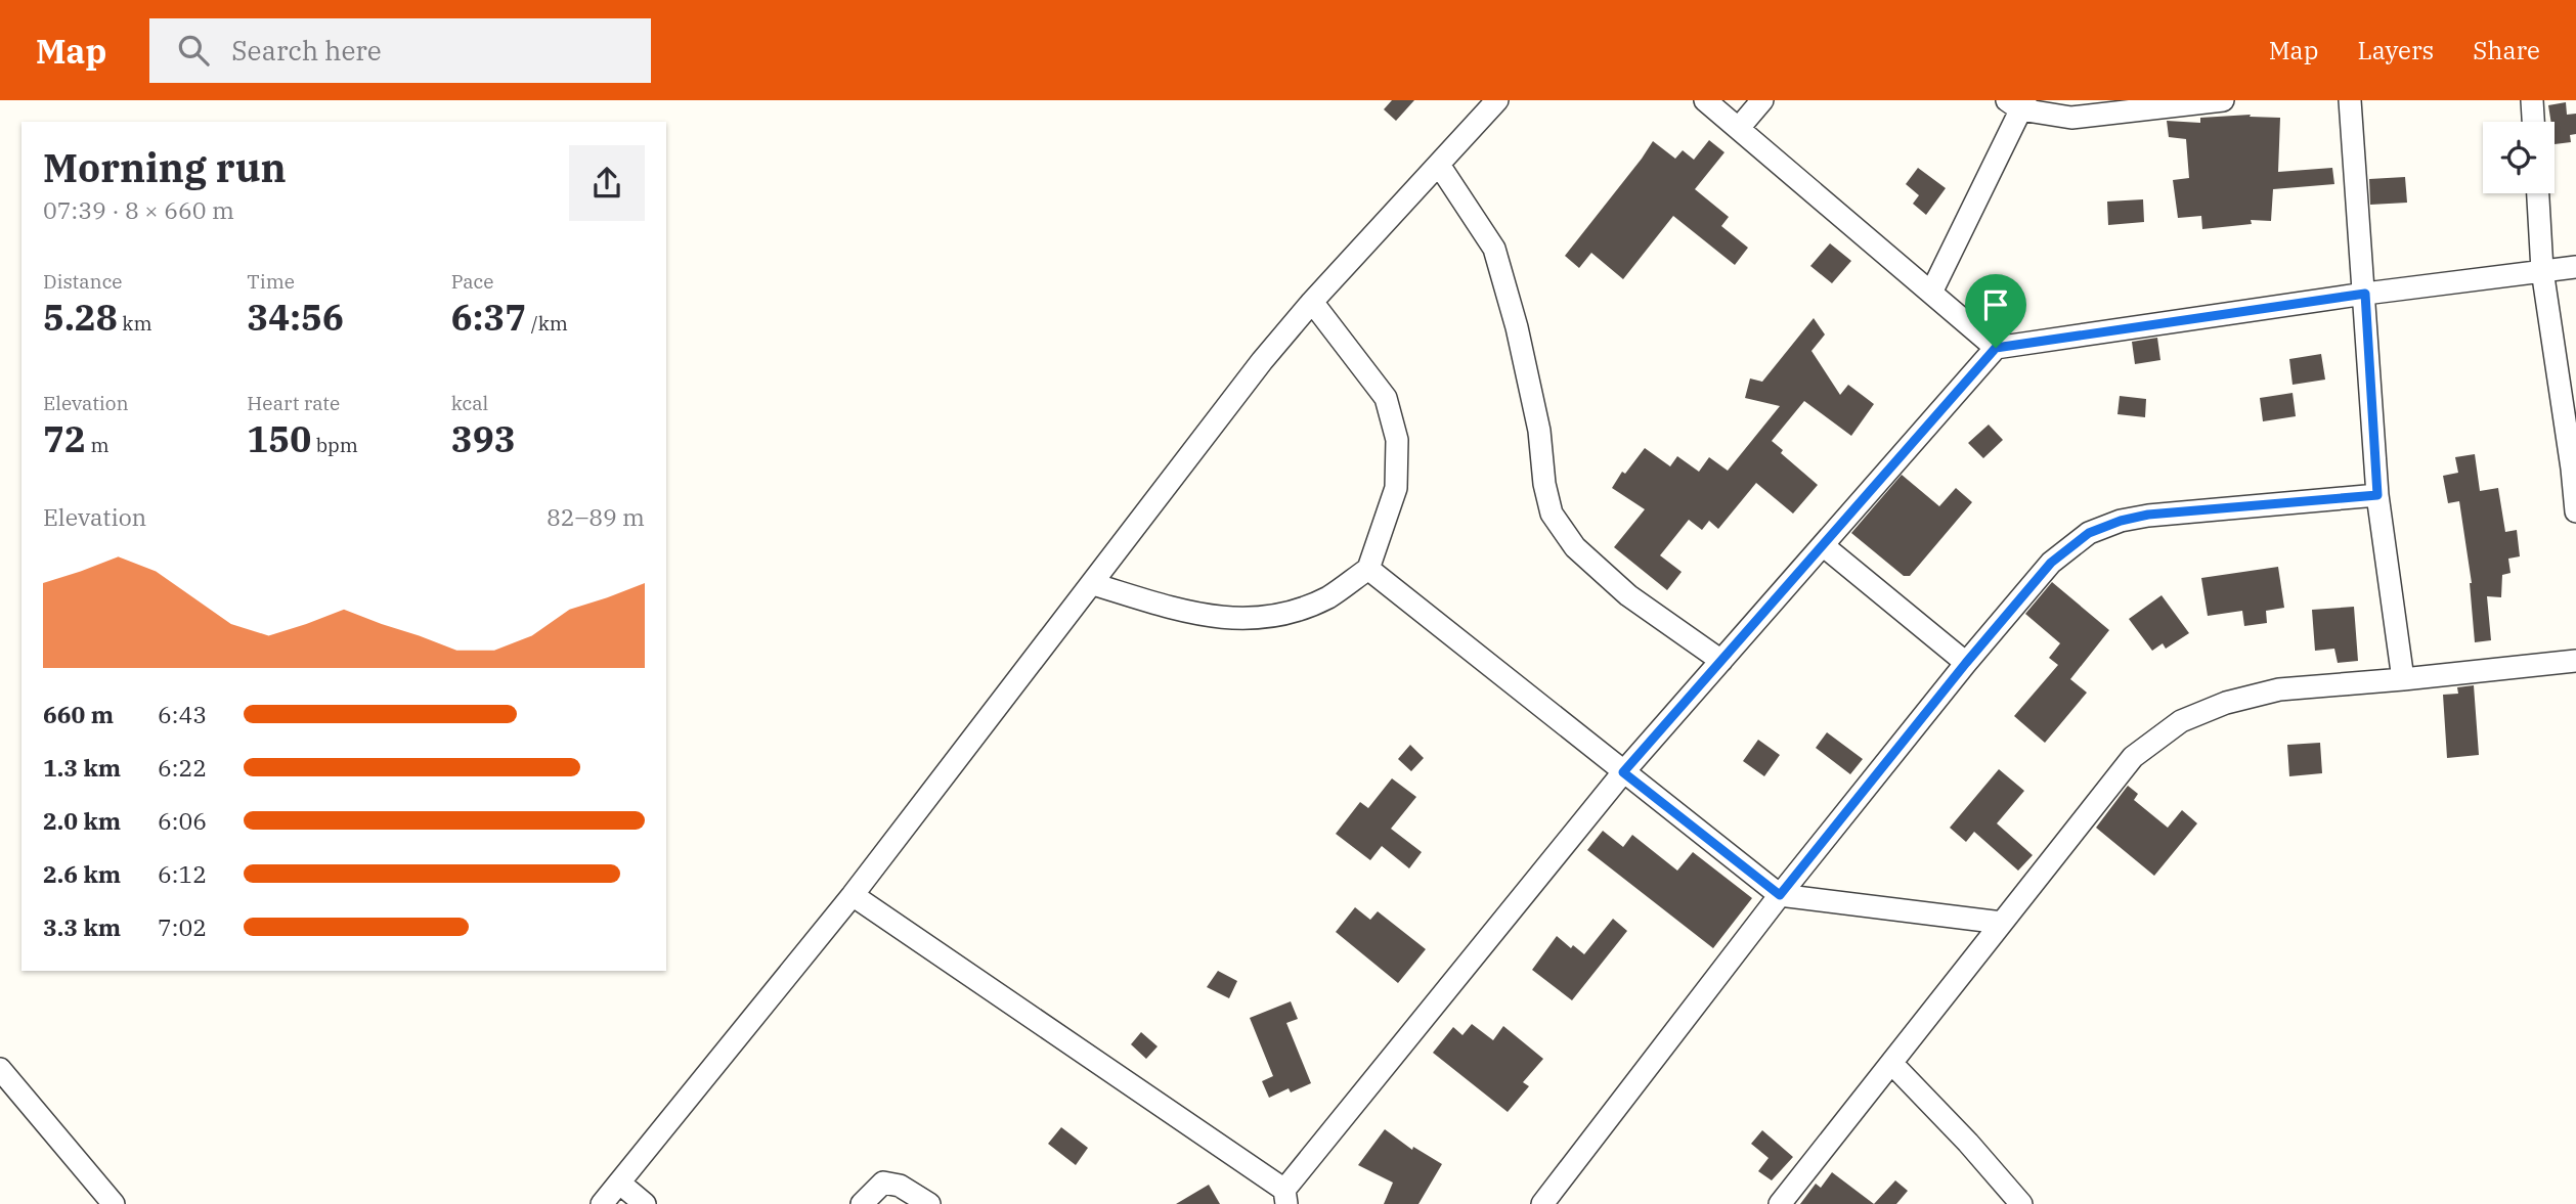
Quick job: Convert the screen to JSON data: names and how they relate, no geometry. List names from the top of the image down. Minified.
{"page":{"header":"Map","search":"Search here","nav":["Map","Layers","Share"],"heading":["Morning run","07:39 · 8 × 660 m"],"stats":[["Distance","5.28 km"],["Time","34:56"],["Pace","6:37 /km"],["Elevation","72 m"],["Heart rate","150 bpm"],["kcal","393"]],"chart":["Elevation","82–89 m"],"list":[{"name":"660 m","note":"6:43"},{"name":"1.3 km","note":"6:22"},{"name":"2.0 km","note":"6:06"},{"name":"2.6 km","note":"6:12"},{"name":"3.3 km","note":"7:02"}]}}
